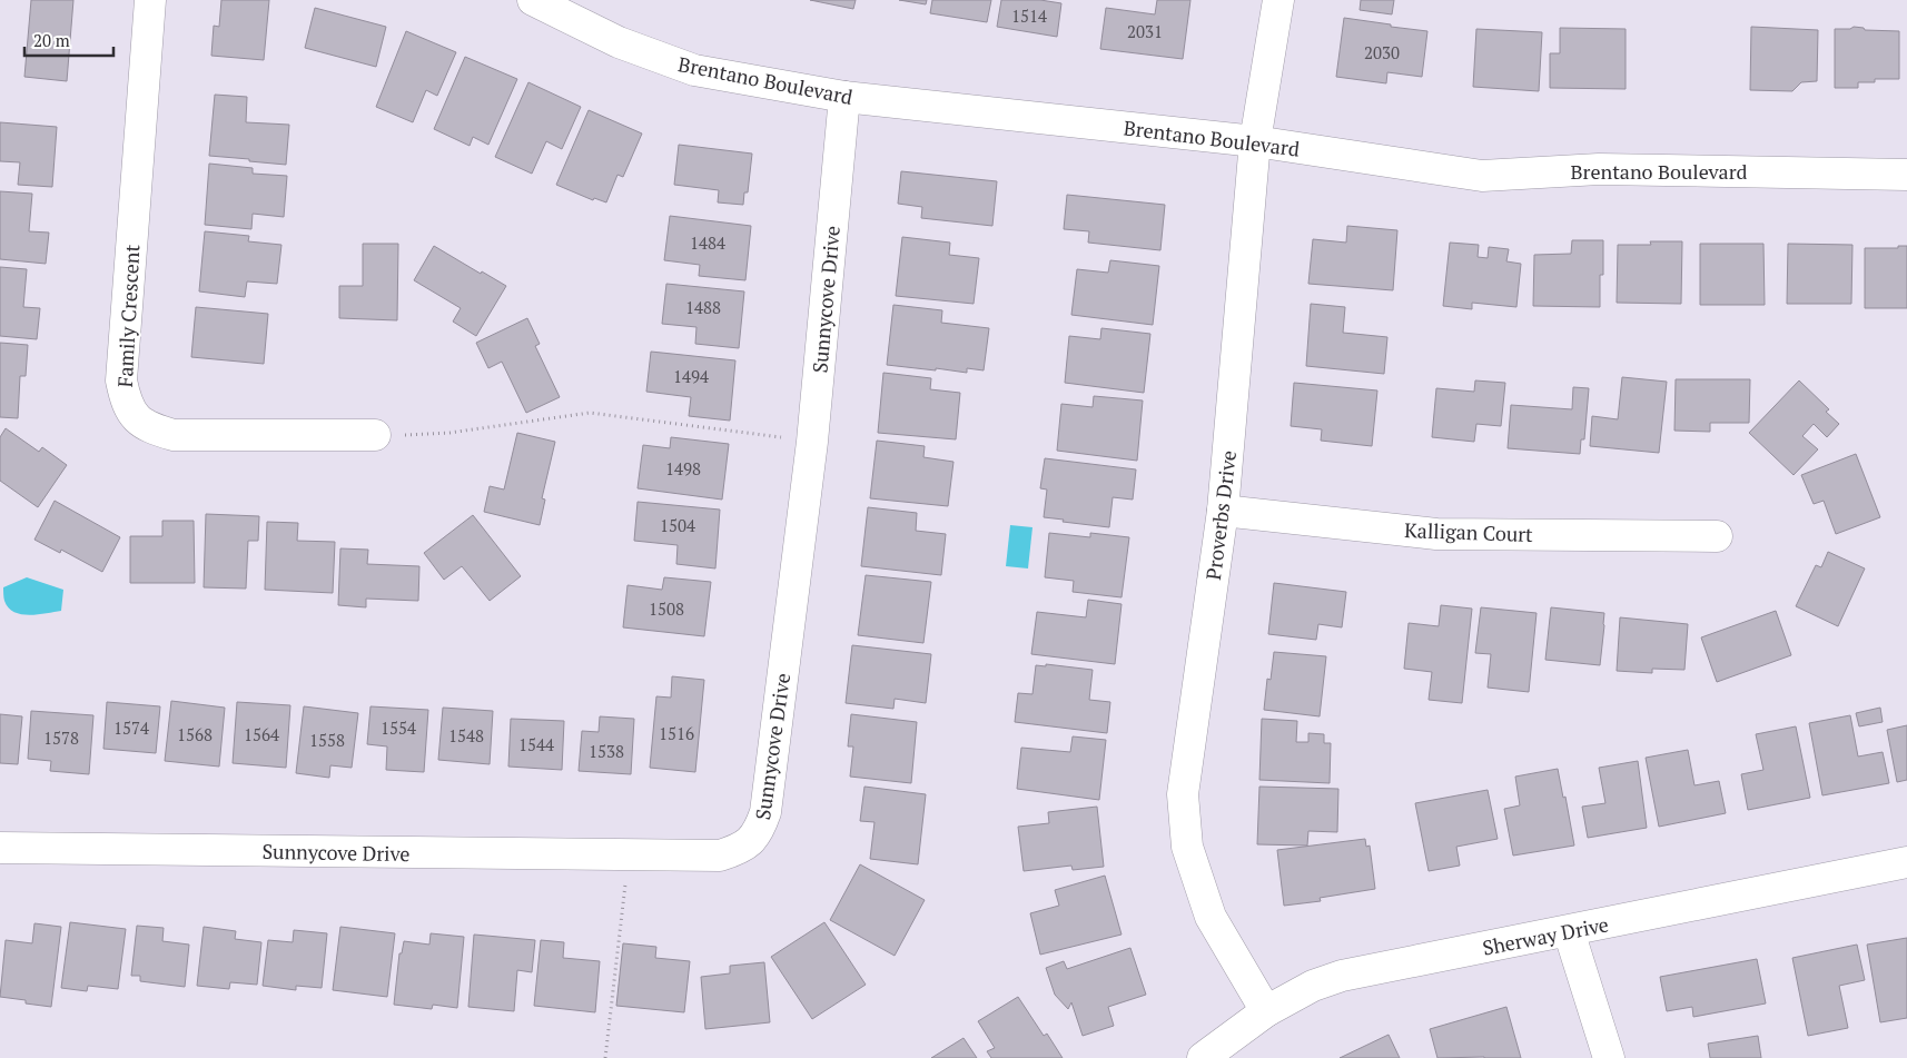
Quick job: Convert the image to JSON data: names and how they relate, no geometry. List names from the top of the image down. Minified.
{"streets":{"street":["Brentano Boulevard","Sunnycove Drive","Family Crescent","Proverbs Drive","Kalligan Court","Sherway Drive"]},"crossings":[["Brentano Boulevard","Sunnycove Drive"],["Brentano Boulevard","Proverbs Drive"],["Proverbs Drive","Kalligan Court"],["Proverbs Drive","Sherway Drive"]],"house_numbers":["1514","2031","2030","1484","1488","1494","1498","1504","1508","1574","1554","1516","1568","1564","1548","1578","1558","1544","1538"],"scale_bar":"20 m"}
